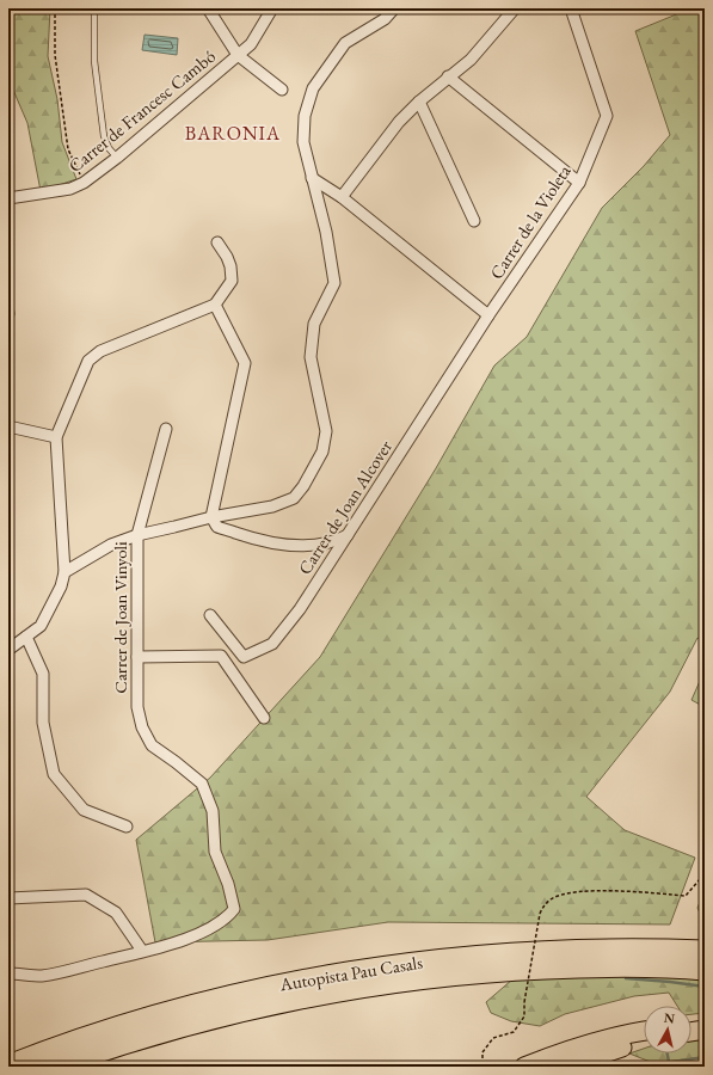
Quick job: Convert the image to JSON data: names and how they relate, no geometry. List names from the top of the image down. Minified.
{"streets":{"highway":["Autopista Pau Casals"],"street":["Carrer de Francesc Cambó","Carrer de la Violeta","Carrer de Joan Alcover","Carrer de Joan Vinyoli"]},"crossings":[["Carrer de la Violeta","Carrer de Joan Alcover"]],"districts":["BARONIA"],"north":"top"}
